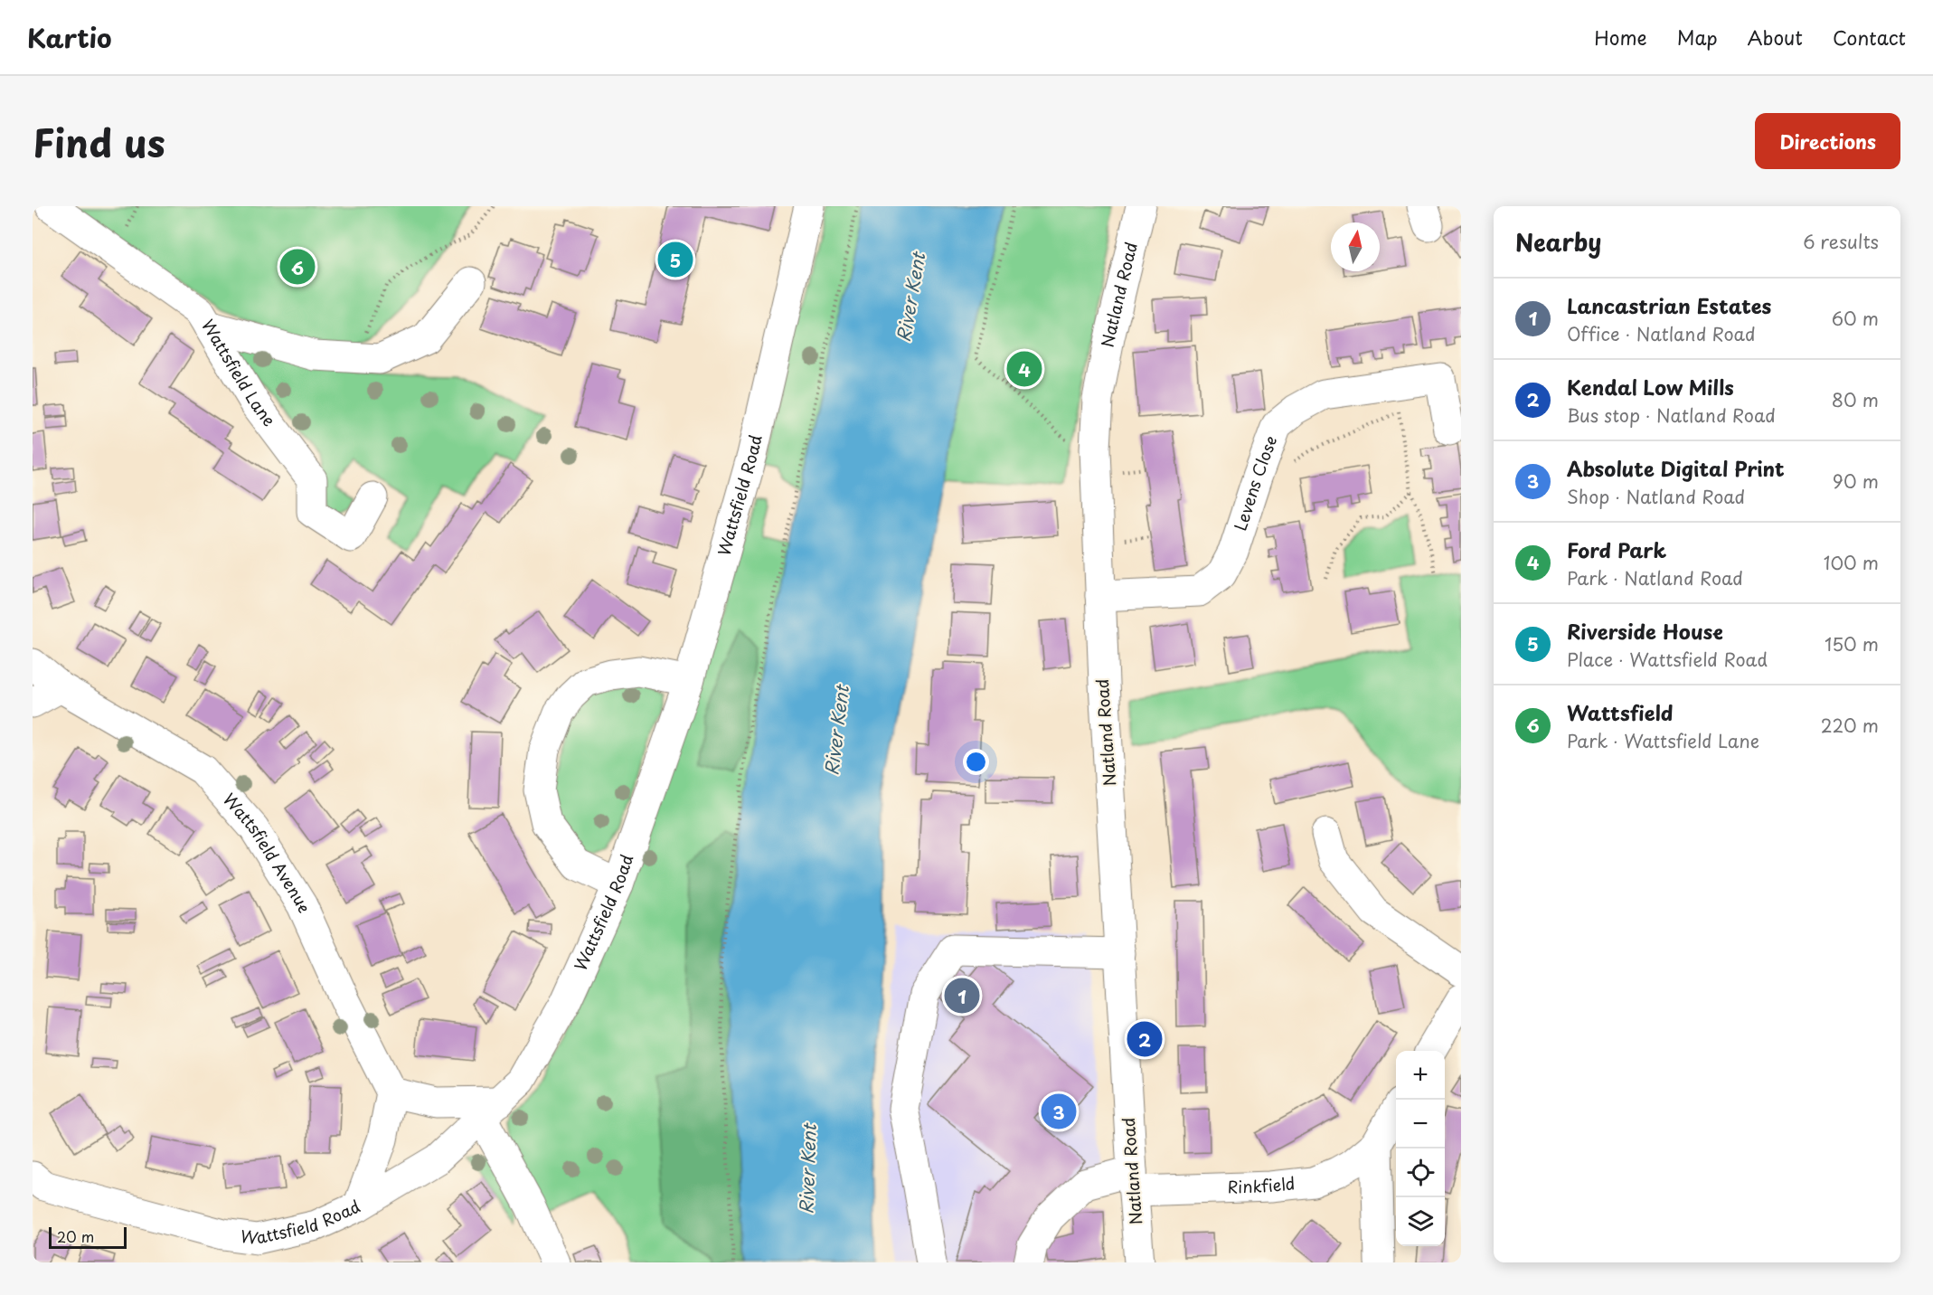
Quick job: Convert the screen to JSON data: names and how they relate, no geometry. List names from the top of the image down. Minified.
{"streets":{"street":["Natland Road","Wattsfield Lane","Levens Close","Wattsfield Road","Wattsfield Avenue","Rinkfield"]},"crossings":[["Natland Road","Levens Close"],["Natland Road","Rinkfield"]],"water":["River Kent"],"scale_bar":"20 m","north":"top","page":{"header":"Kartio","nav":["Home","Map","About","Contact"],"title":"Find us","buttons":"Directions","heading":["Nearby","6 results"],"pins":["5","6","4","1","2","3"],"list":[{"mark":"1","name":"Lancastrian Estates","note":"Office · Natland Road","value":"60 m"},{"mark":"2","name":"Kendal Low Mills","note":"Bus stop · Natland Road","value":"80 m"},{"mark":"3","name":"Absolute Digital Print","note":"Shop · Natland Road","value":"90 m"},{"mark":"4","name":"Ford Park","note":"Park · Natland Road","value":"100 m"},{"mark":"5","name":"Riverside House","note":"Place · Wattsfield Road","value":"150 m"},{"mark":"6","name":"Wattsfield","note":"Park · Wattsfield Lane","value":"220 m"}],"map_buttons":["+","−"],"scale":"20 m"}}
